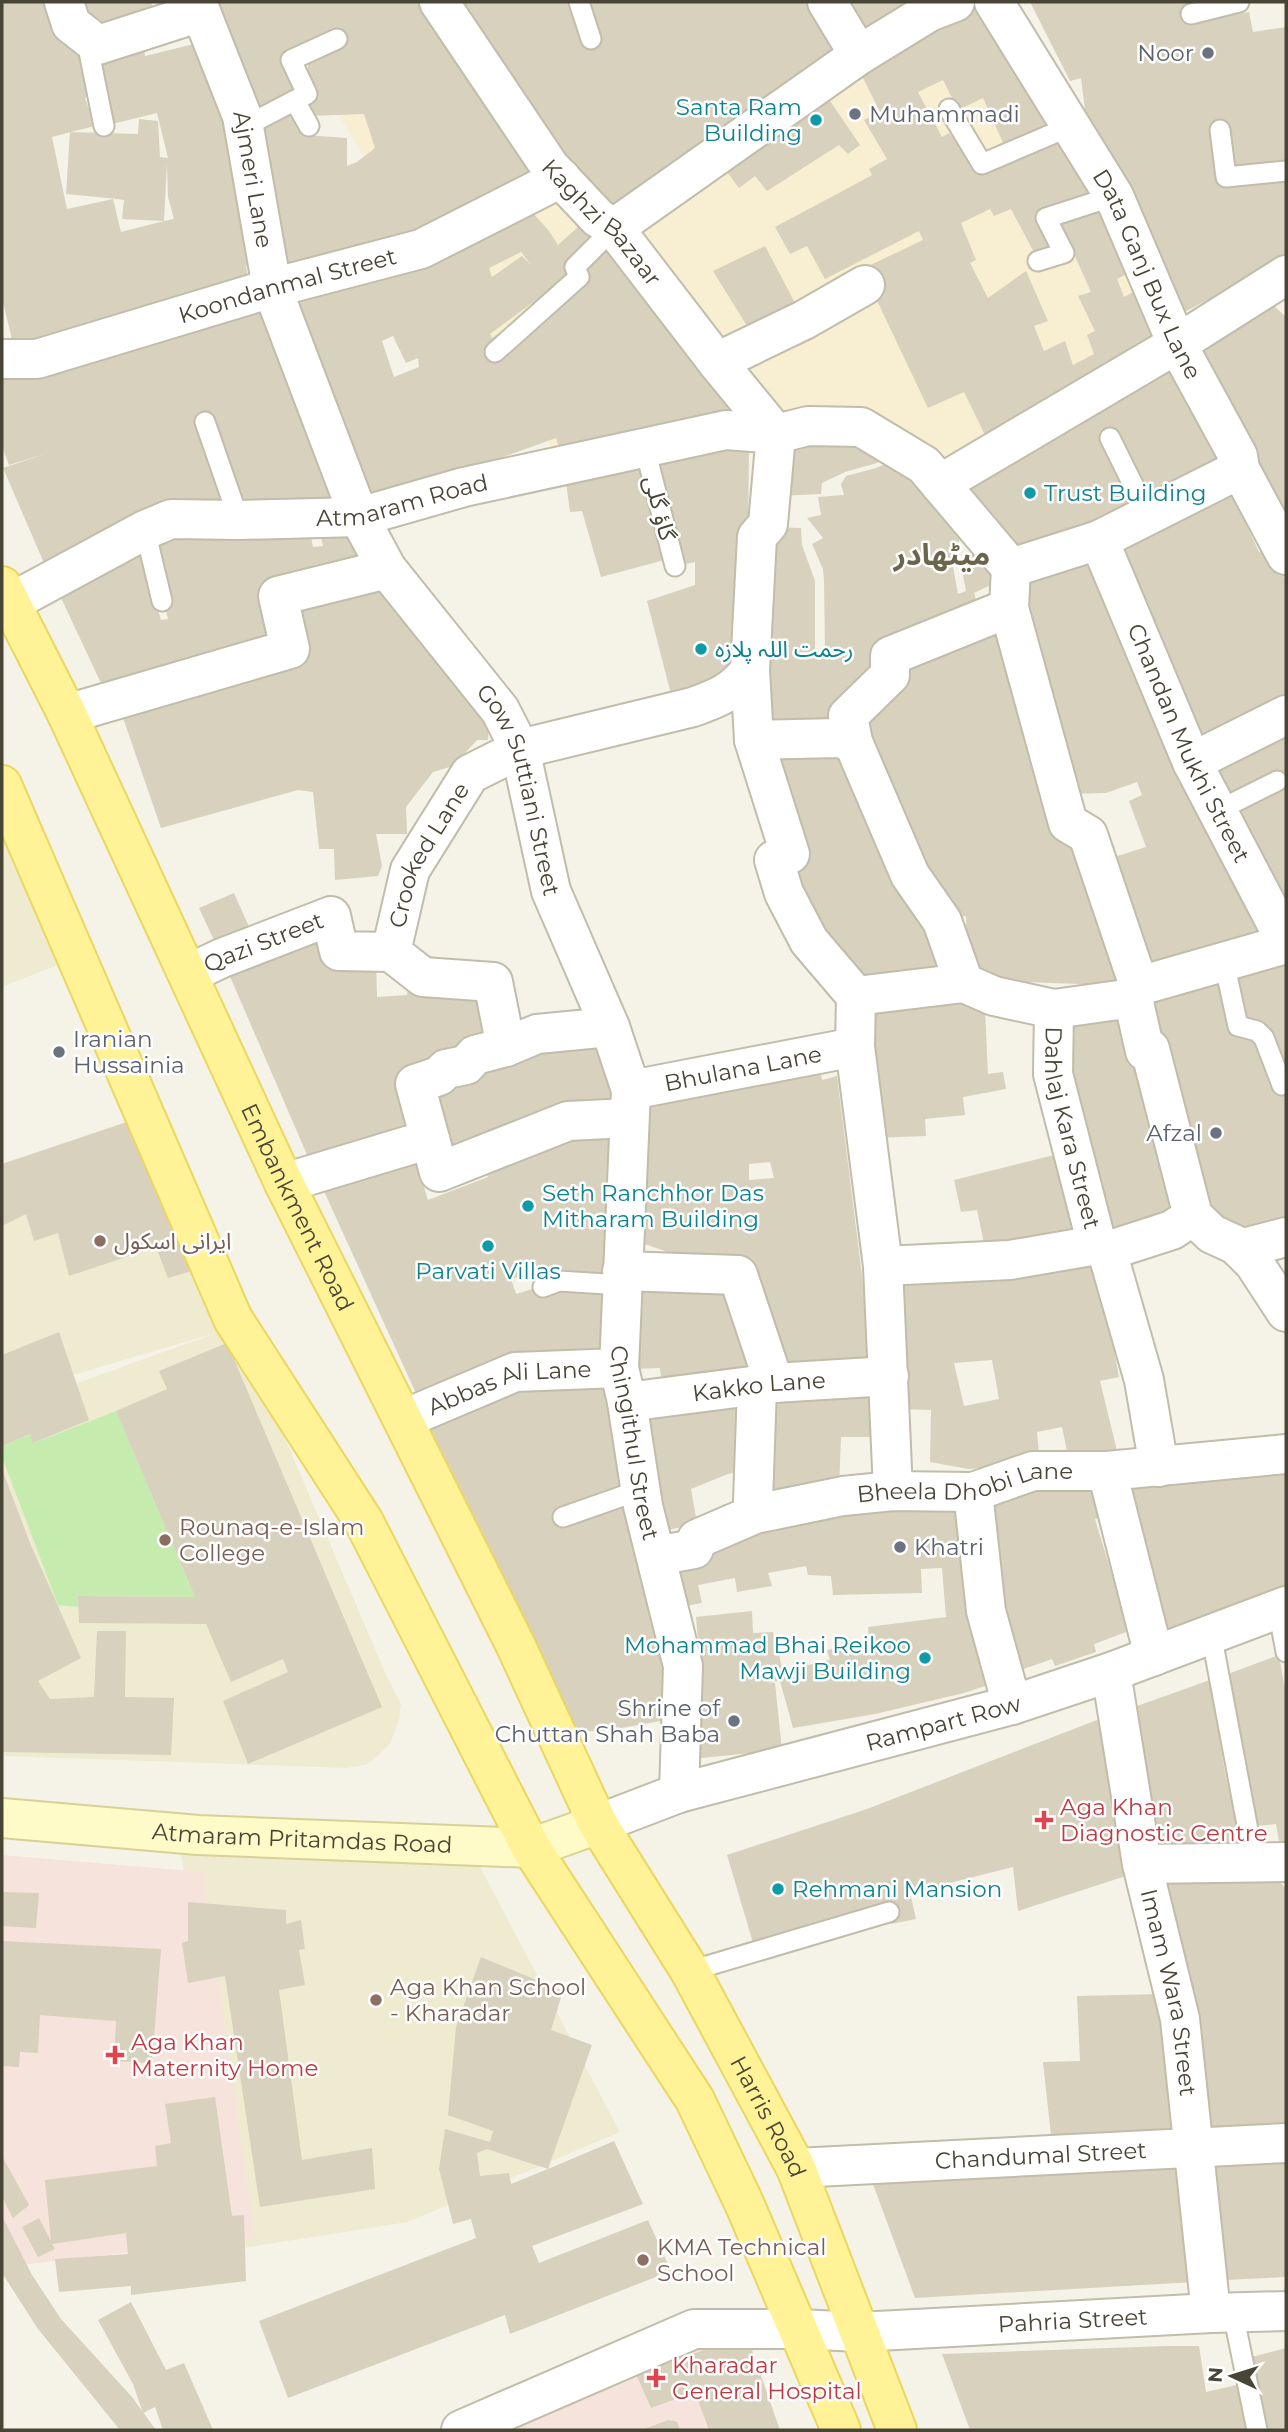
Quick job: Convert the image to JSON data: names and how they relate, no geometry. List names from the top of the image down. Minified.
{"streets":{"main road":["Embankment Road","Atmaram Pritamdas Road","Harris Road"],"street":["Ajmeri Lane","Kaghzi Bazaar","Data Ganj Bux Lane","Koondanmal Street","Atmaram Road","Chandan Mukhi Street","Gow Suttiani Street","Crooked Lane","Qazi Street","Bhulana Lane","Dahlaj Kara Street","Kakko Lane","Abbas Ali Lane","Chingithul Street","Bheela Dhobi Lane","Rampart Row","Imam Wara Street","Chandumal Street","Pahria Street"],"lane":["گاؤ گلی"]},"crossings":[["Ajmeri Lane","Koondanmal Street"],["Ajmeri Lane","Atmaram Road"],["Ajmeri Lane","Gow Suttiani Street"],["Kaghzi Bazaar","Koondanmal Street"],["Kaghzi Bazaar","Atmaram Road"],["Atmaram Road","گاؤ گلی"],["Atmaram Road","Gow Suttiani Street"],["Atmaram Road","Embankment Road"],["Gow Suttiani Street","Crooked Lane"],["Gow Suttiani Street","Bhulana Lane"],["Gow Suttiani Street","Chingithul Street"],["Crooked Lane","Qazi Street"],["Qazi Street","Embankment Road"],["Bhulana Lane","Chingithul Street"],["Dahlaj Kara Street","Bheela Dhobi Lane"],["Embankment Road","Abbas Ali Lane"],["Embankment Road","Rampart Row"],["Embankment Road","Atmaram Pritamdas Road"],["Embankment Road","Harris Road"],["Kakko Lane","Abbas Ali Lane"],["Kakko Lane","Chingithul Street"],["Abbas Ali Lane","Chingithul Street"],["Chingithul Street","Bheela Dhobi Lane"],["Chingithul Street","Rampart Row"],["Rampart Row","Atmaram Pritamdas Road"],["Rampart Row","Imam Wara Street"],["Rampart Row","Harris Road"],["Atmaram Pritamdas Road","Harris Road"],["Imam Wara Street","Chandumal Street"],["Imam Wara Street","Pahria Street"],["Harris Road","Chandumal Street"],["Harris Road","Pahria Street"]],"districts":["میٹھادر"],"places":{"other":["Noor","Muhammadi","Santa Ram Building","Trust Building","رحمت اللہ پلازہ","Iranian Hussainia","Afzal","Seth Ranchhor Das Mitharam Building","ایرانی اسکول","Parvati Villas","Rounaq-e-Islam College","Khatri","Mohammad Bhai Reikoo Mawji Building","Shrine of Chuttan Shah Baba","Rehmani Mansion","Aga Khan School - Kharadar","KMA Technical School"],"health":["Aga Khan Diagnostic Centre","Aga Khan Maternity Home","Kharadar General Hospital"]},"north":"left"}
